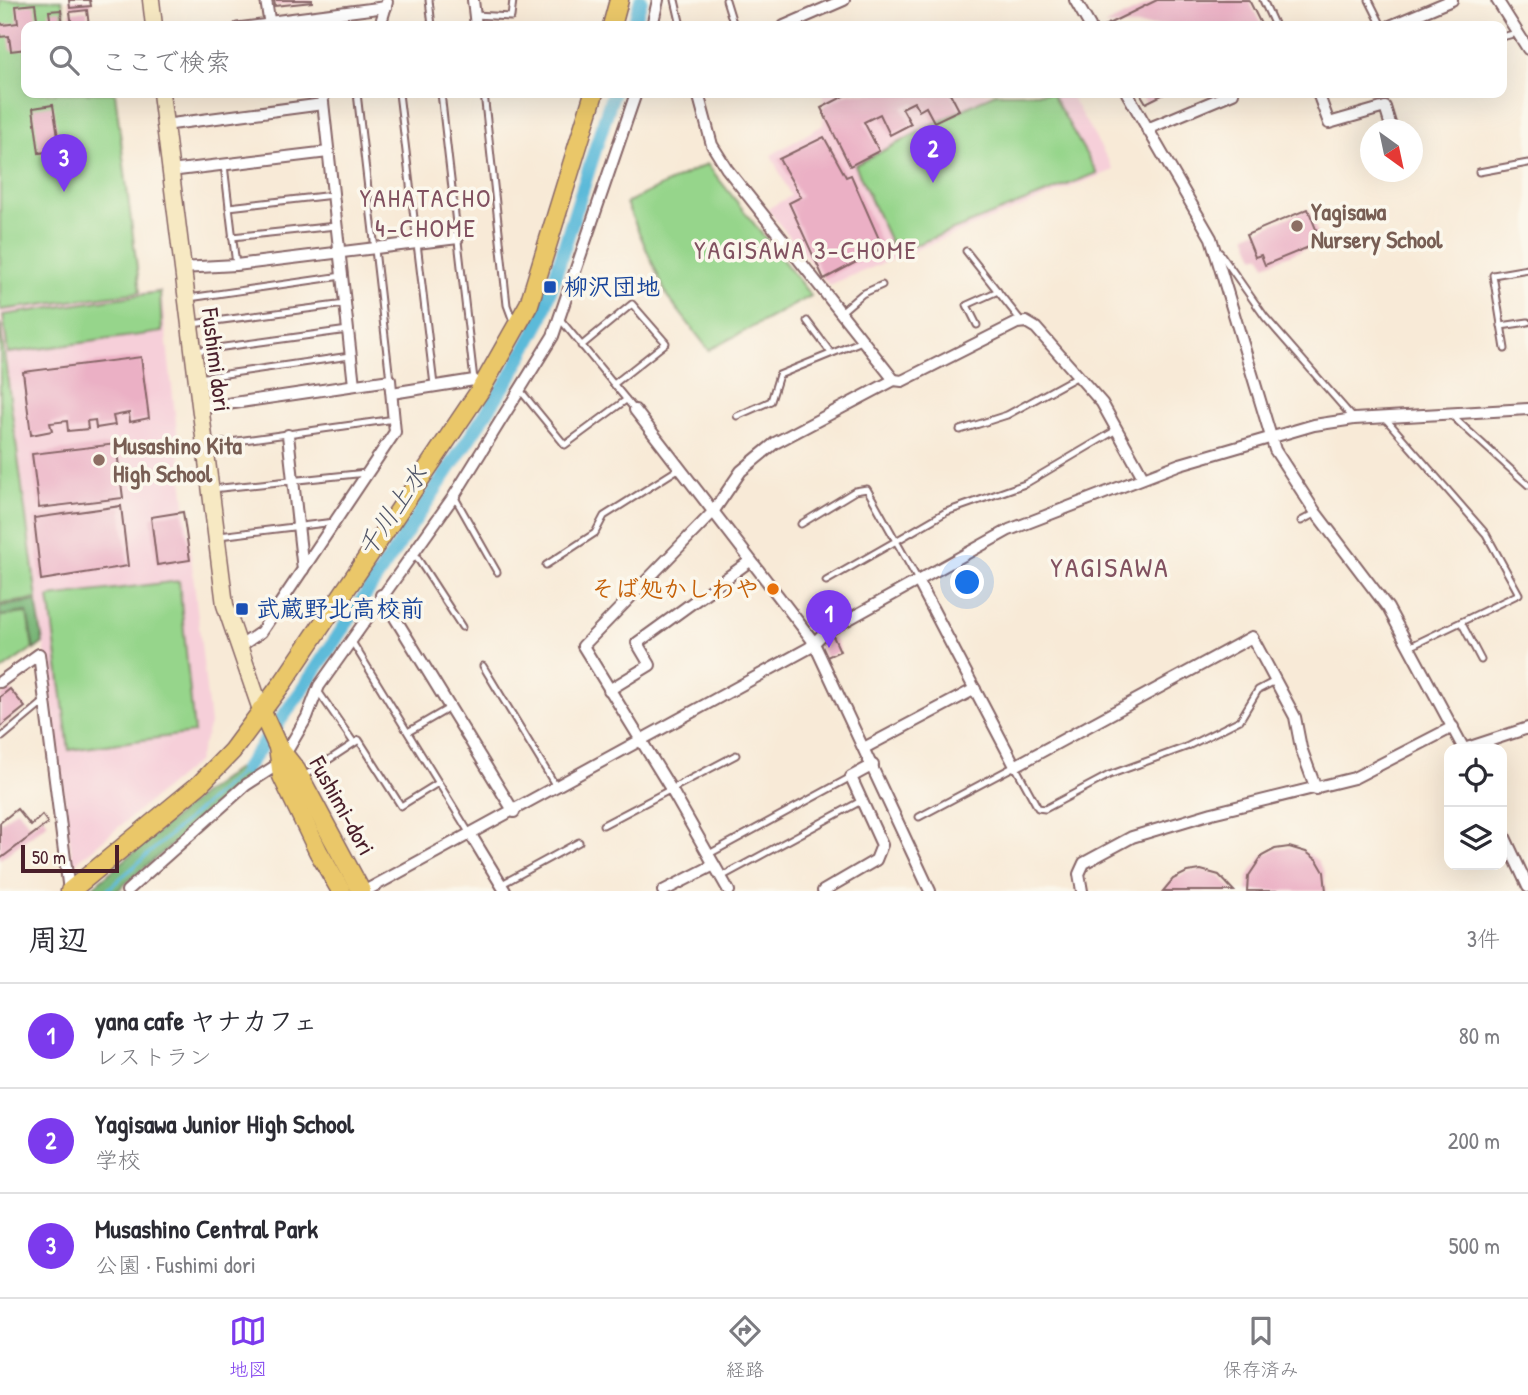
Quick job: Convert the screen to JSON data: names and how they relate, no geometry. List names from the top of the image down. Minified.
{"streets":{"main road":["Fushimi-dori"],"street":["Fushimi dori"]},"crossings":[["Fushimi dori","Fushimi-dori"]],"districts":["YAHATACHO 4-CHOME","YAGISAWA 3-CHOME","YAGISAWA"],"water":["千川上水"],"places":{"other":["Yagisawa Nursery School","Musashino Kita High School","そば処かしわや"],"transit":["柳沢団地","武蔵野北高校前"]},"scale_bar":"50 m","north":"bottom right","page":{"search":"ここで検索","pins":["2","3","1"],"scale":"50 m","heading":["周辺","3件"],"list":[{"mark":"1","name":"yana cafe ヤナカフェ","note":"レストラン","value":"80 m"},{"mark":"2","name":"Yagisawa Junior High School","note":"学校","value":"200 m"},{"mark":"3","name":"Musashino Central Park","note":"公園 · Fushimi dori","value":"500 m"}],"nav":["地図","経路","保存済み"]}}
